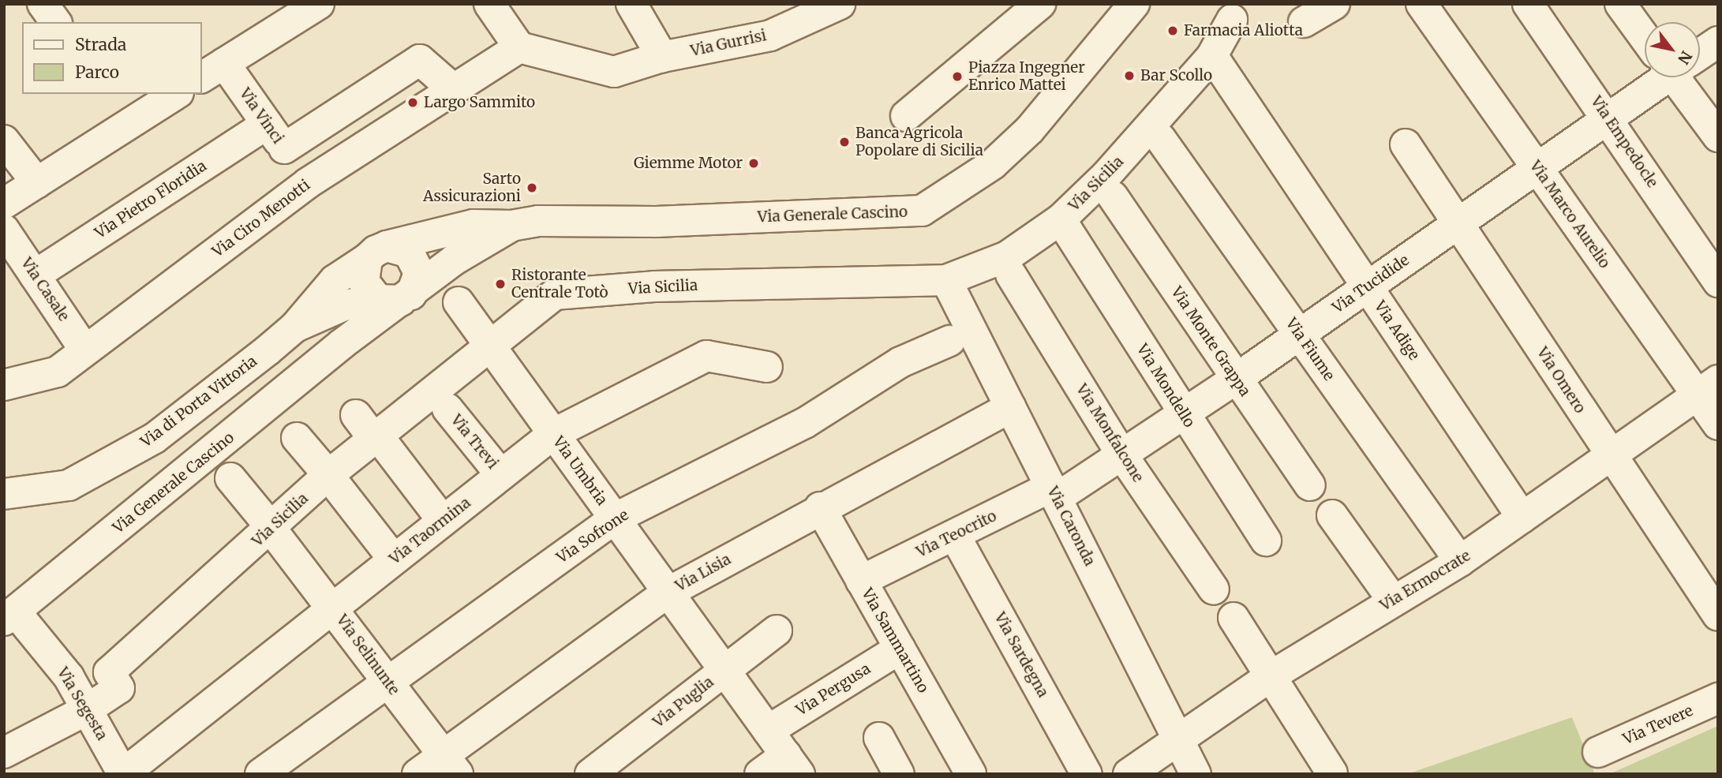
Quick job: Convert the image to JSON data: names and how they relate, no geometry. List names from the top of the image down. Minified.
{"streets":{"street":["Via Gurrisi","Via Vinci","Via Empedocle","Via Sicilia","Via Pietro Floridia","Via Generale Cascino","Via Marco Aurelio","Via Ciro Menotti","Via Tucidide","Via Casale","Via Adige","Via Monte Grappa","Via Fiume","Via Omero","Via Mondello","Via di Porta Vittoria","Via Monfalcone","Via Trevi","Via Umbria","Via Caronda","Via Taormina","Via Teocrito","Via Sofrone","Via Lisia","Via Ermocrate","Via Sammartino","Via Selinunte","Via Sardegna","Via Pergusa","Via Puglia","Via Segesta","Via Tevere"]},"crossings":[["Via Gurrisi","Via Ciro Menotti"],["Via Vinci","Via Pietro Floridia"],["Via Vinci","Via Ciro Menotti"],["Via Empedocle","Via Tucidide"],["Via Sicilia","Via Umbria"],["Via Sicilia","Via Caronda"],["Via Sicilia","Via Selinunte"],["Via Sicilia","Via Segesta"],["Via Pietro Floridia","Via Casale"],["Via Generale Cascino","Via Segesta"],["Via Marco Aurelio","Via Tucidide"],["Via Marco Aurelio","Via Ermocrate"],["Via Ciro Menotti","Via Casale"],["Via Tucidide","Via Adige"],["Via Tucidide","Via Monte Grappa"],["Via Tucidide","Via Fiume"],["Via Tucidide","Via Omero"],["Via Tucidide","Via Mondello"],["Via Tucidide","Via Monfalcone"],["Via Tucidide","Via Caronda"],["Via Tucidide","Via Teocrito"],["Via Adige","Via Ermocrate"],["Via Fiume","Via Ermocrate"],["Via Omero","Via Ermocrate"],["Via Trevi","Via Taormina"],["Via Umbria","Via Taormina"],["Via Umbria","Via Sofrone"],["Via Umbria","Via Lisia"],["Via Umbria","Via Pergusa"],["Via Umbria","Via Puglia"],["Via Caronda","Via Teocrito"],["Via Caronda","Via Lisia"],["Via Caronda","Via Ermocrate"],["Via Taormina","Via Selinunte"],["Via Taormina","Via Segesta"],["Via Teocrito","Via Sammartino"],["Via Teocrito","Via Sardegna"],["Via Sofrone","Via Selinunte"],["Via Lisia","Via Sammartino"],["Via Lisia","Via Selinunte"],["Via Sammartino","Via Pergusa"]],"places":["Farmacia Aliotta","Bar Scollo","Piazza Ingegner Enrico Mattei","Largo Sammito","Banca Agricola Popolare di Sicilia","Giemme Motor","Sarto Assicurazioni","Ristorante Centrale Totò"],"legend":["Strada","Parco"],"north":"bottom right"}
